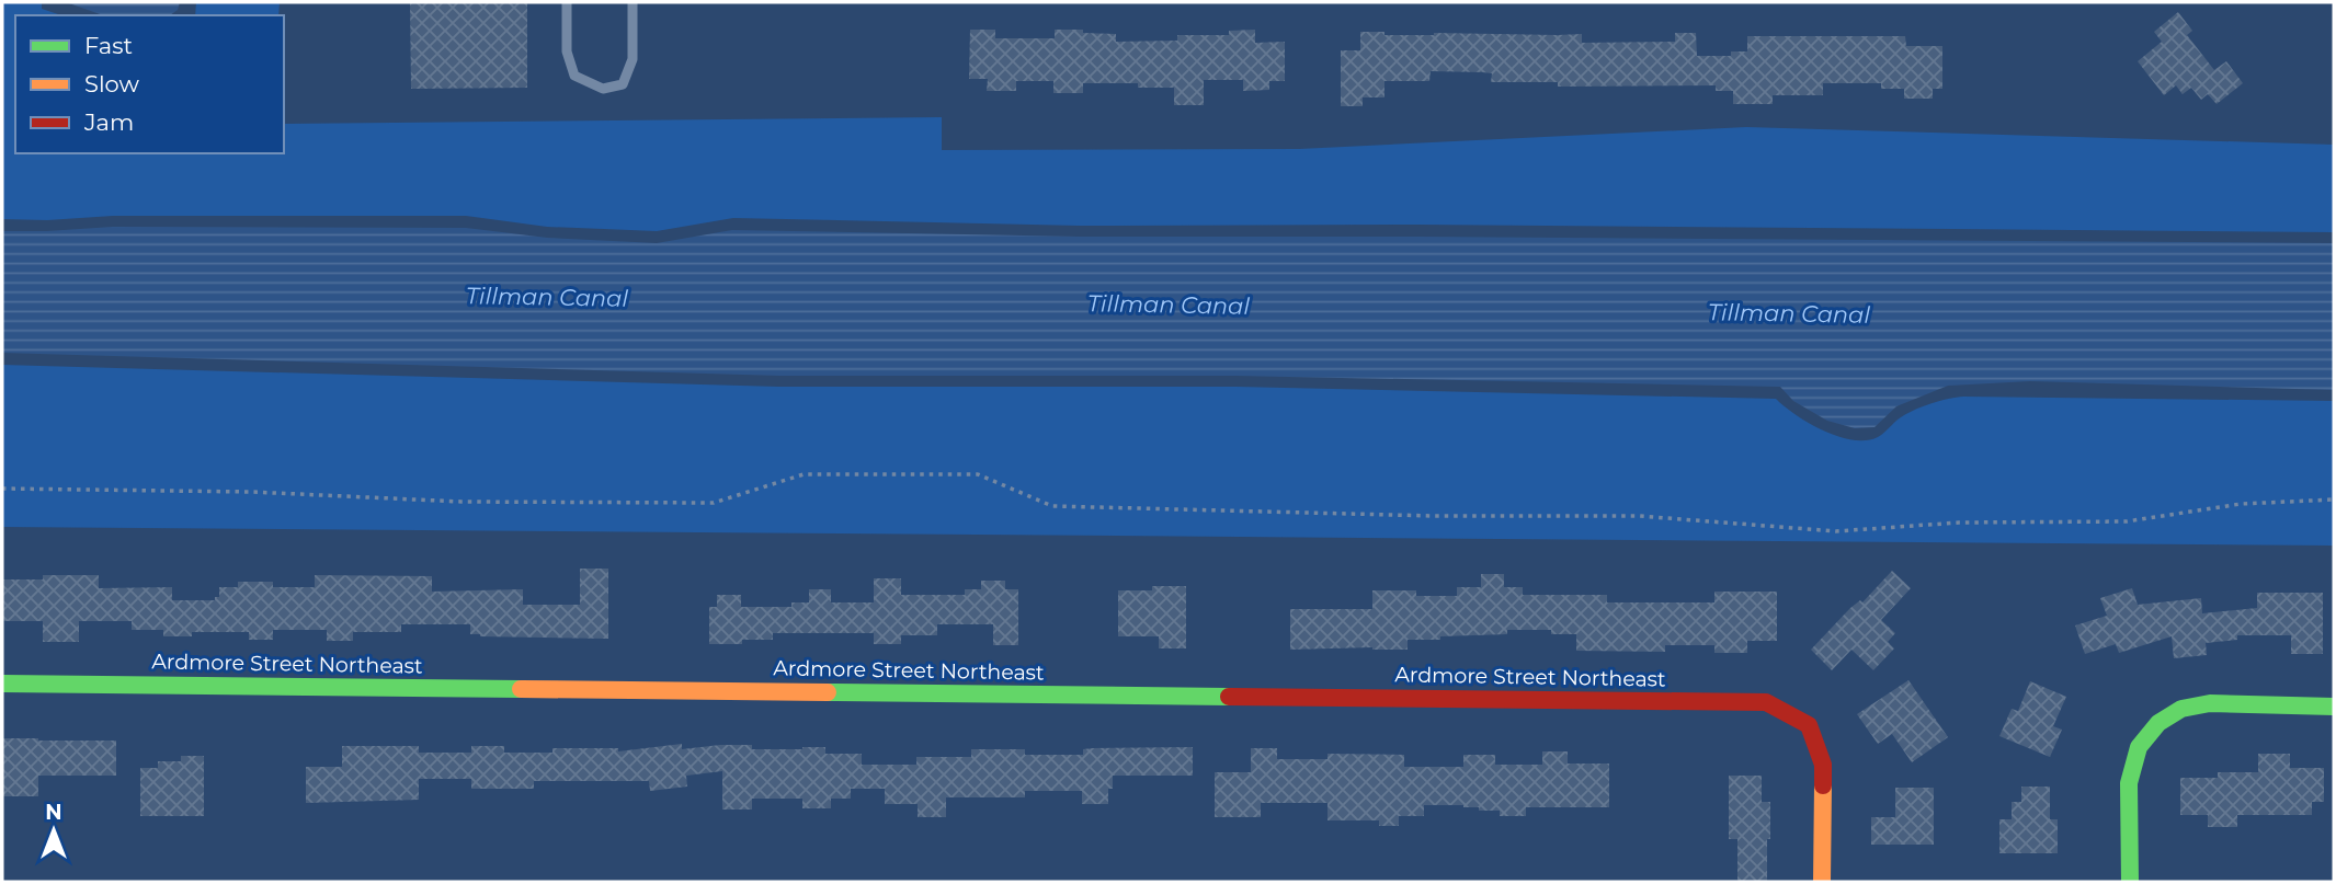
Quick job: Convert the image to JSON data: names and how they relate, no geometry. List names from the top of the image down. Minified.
{"streets":{"street":["Ardmore Street Northeast"]},"water":["Tillman Canal"],"legend":["Fast","Slow","Jam"],"north":"top"}
